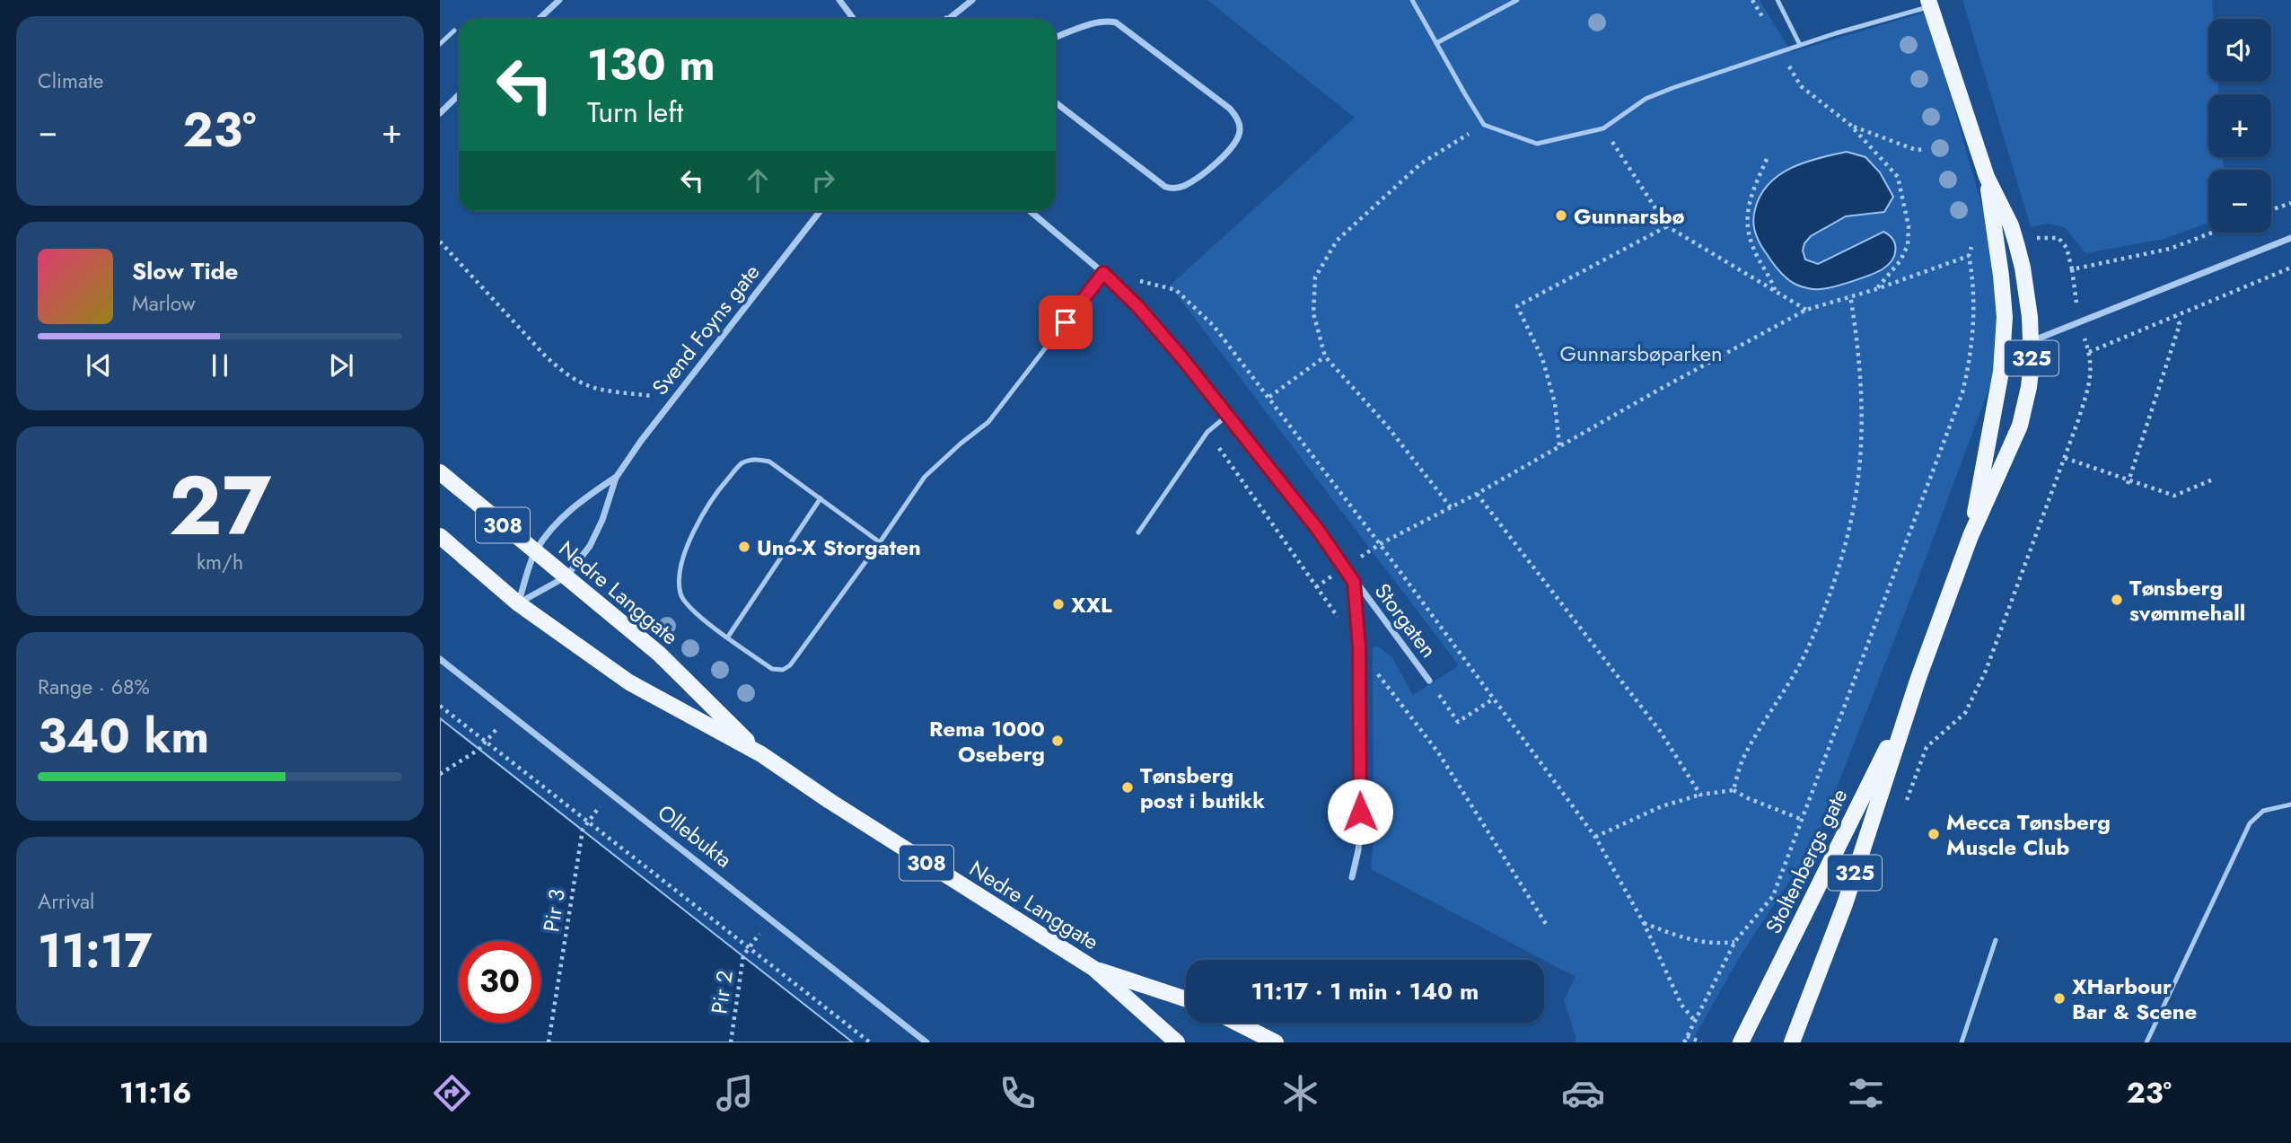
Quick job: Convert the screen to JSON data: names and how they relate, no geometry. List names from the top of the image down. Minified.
{"streets":{"main road":["325","308","Nedre Langgate","Stoltenbergs gate"],"street":["Svend Foyns gate","Storgaten","Ollebukta"],"path":["Pir 3","Pir 2"]},"crossings":[["Svend Foyns gate","Nedre Langgate"]],"parks":["Gunnarsbøparken"],"places":["Gunnarsbø","Uno-X Storgaten","Tønsberg svømmehall","XXL","Rema 1000 Oseberg","Tønsberg post i butikk","Mecca Tønsberg Muscle Club","XHarbour Bar & Scene"],"page":{"tile":["Climate",["27","km/h"],["Range · 68%","340 km"],["Arrival","11:17"]],"map_buttons":["+","−"],"turn":["130 m","Turn left"],"heat":["−","23°","+"],"song":["Slow Tide","Marlow"],"limit":"30","trip":"11:17 · 1 min · 140 m","tabs":["11:16","23°"]}}
